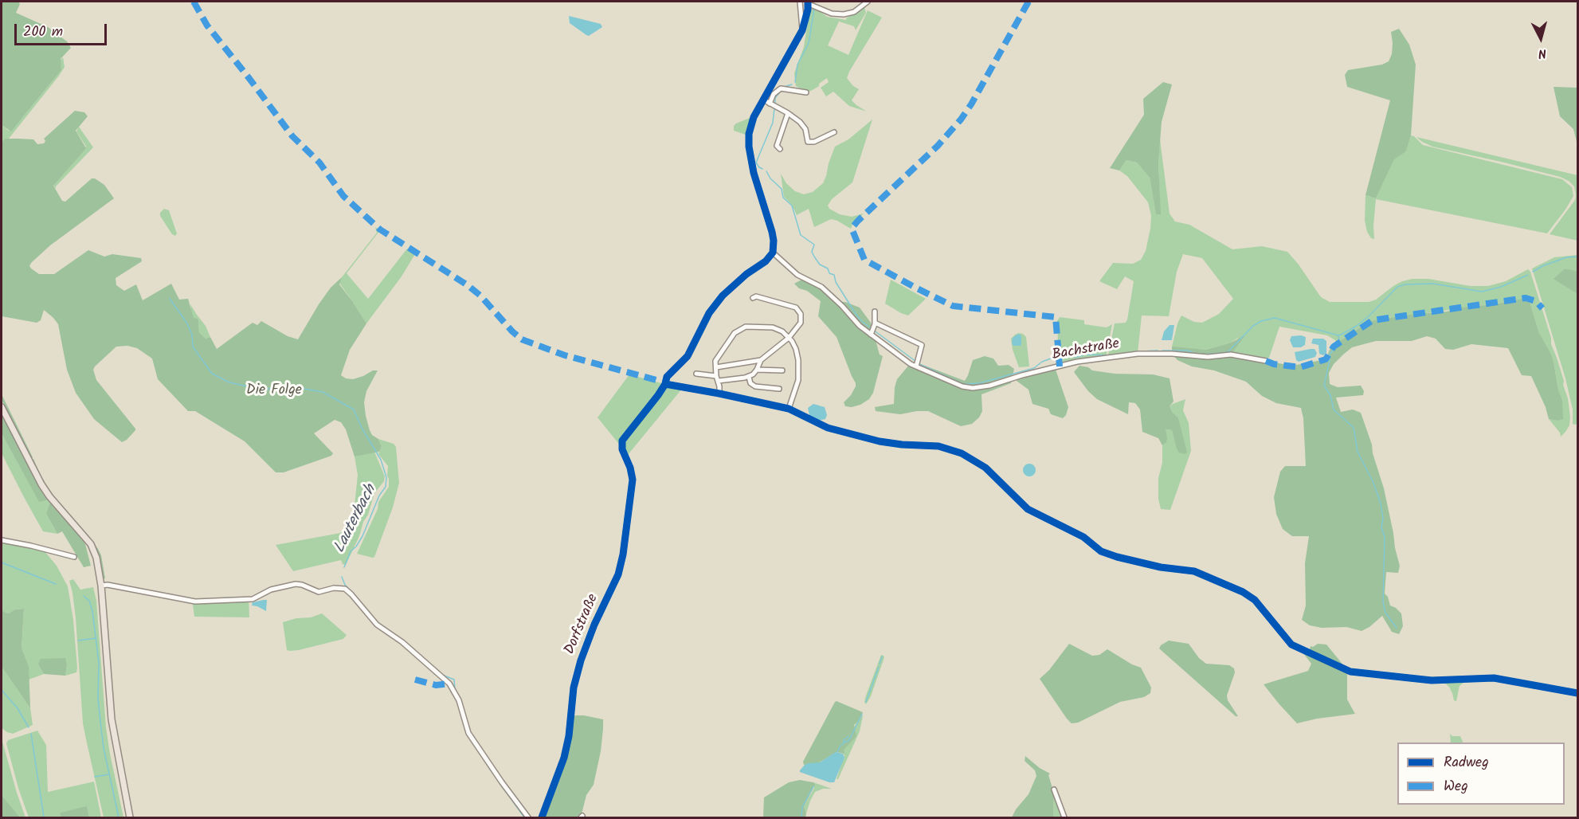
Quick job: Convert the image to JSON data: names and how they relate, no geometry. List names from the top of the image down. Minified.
{"streets":{"street":["Bachstraße","Dorfstraße"]},"water":["Lauterbach"],"parks":["Die Folge"],"legend":["Radweg","Weg"],"scale_bar":"200 m","north":"bottom"}
